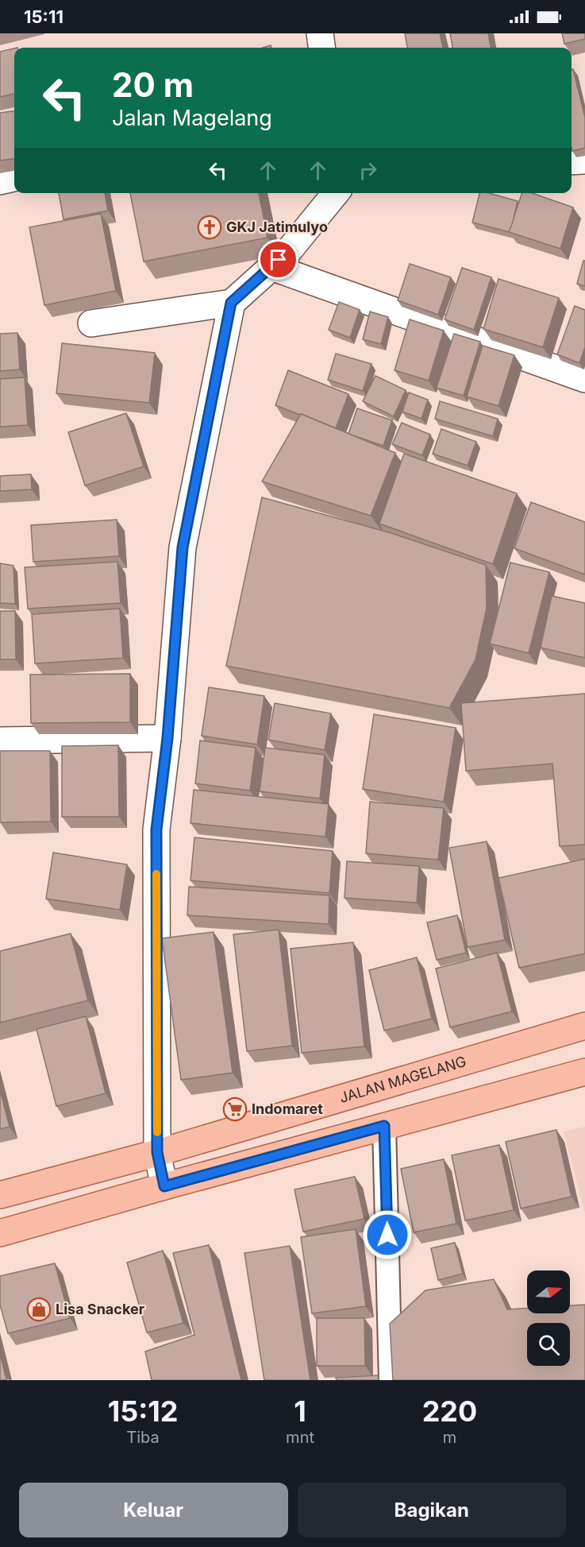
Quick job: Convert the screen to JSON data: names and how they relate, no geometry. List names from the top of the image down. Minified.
{"streets":{"main road":["JALAN MAGELANG"]},"places":{"church":["GKJ Jatimulyo"],"supermarket":["Indomaret"],"shop":["Lisa Snacker"]},"north":"right","page":{"status":"15:11","turn":["20 m","Jalan Magelang"],"eta":["15:12","Tiba","1","mnt","220","m"],"buttons":["Keluar","Bagikan"]}}
